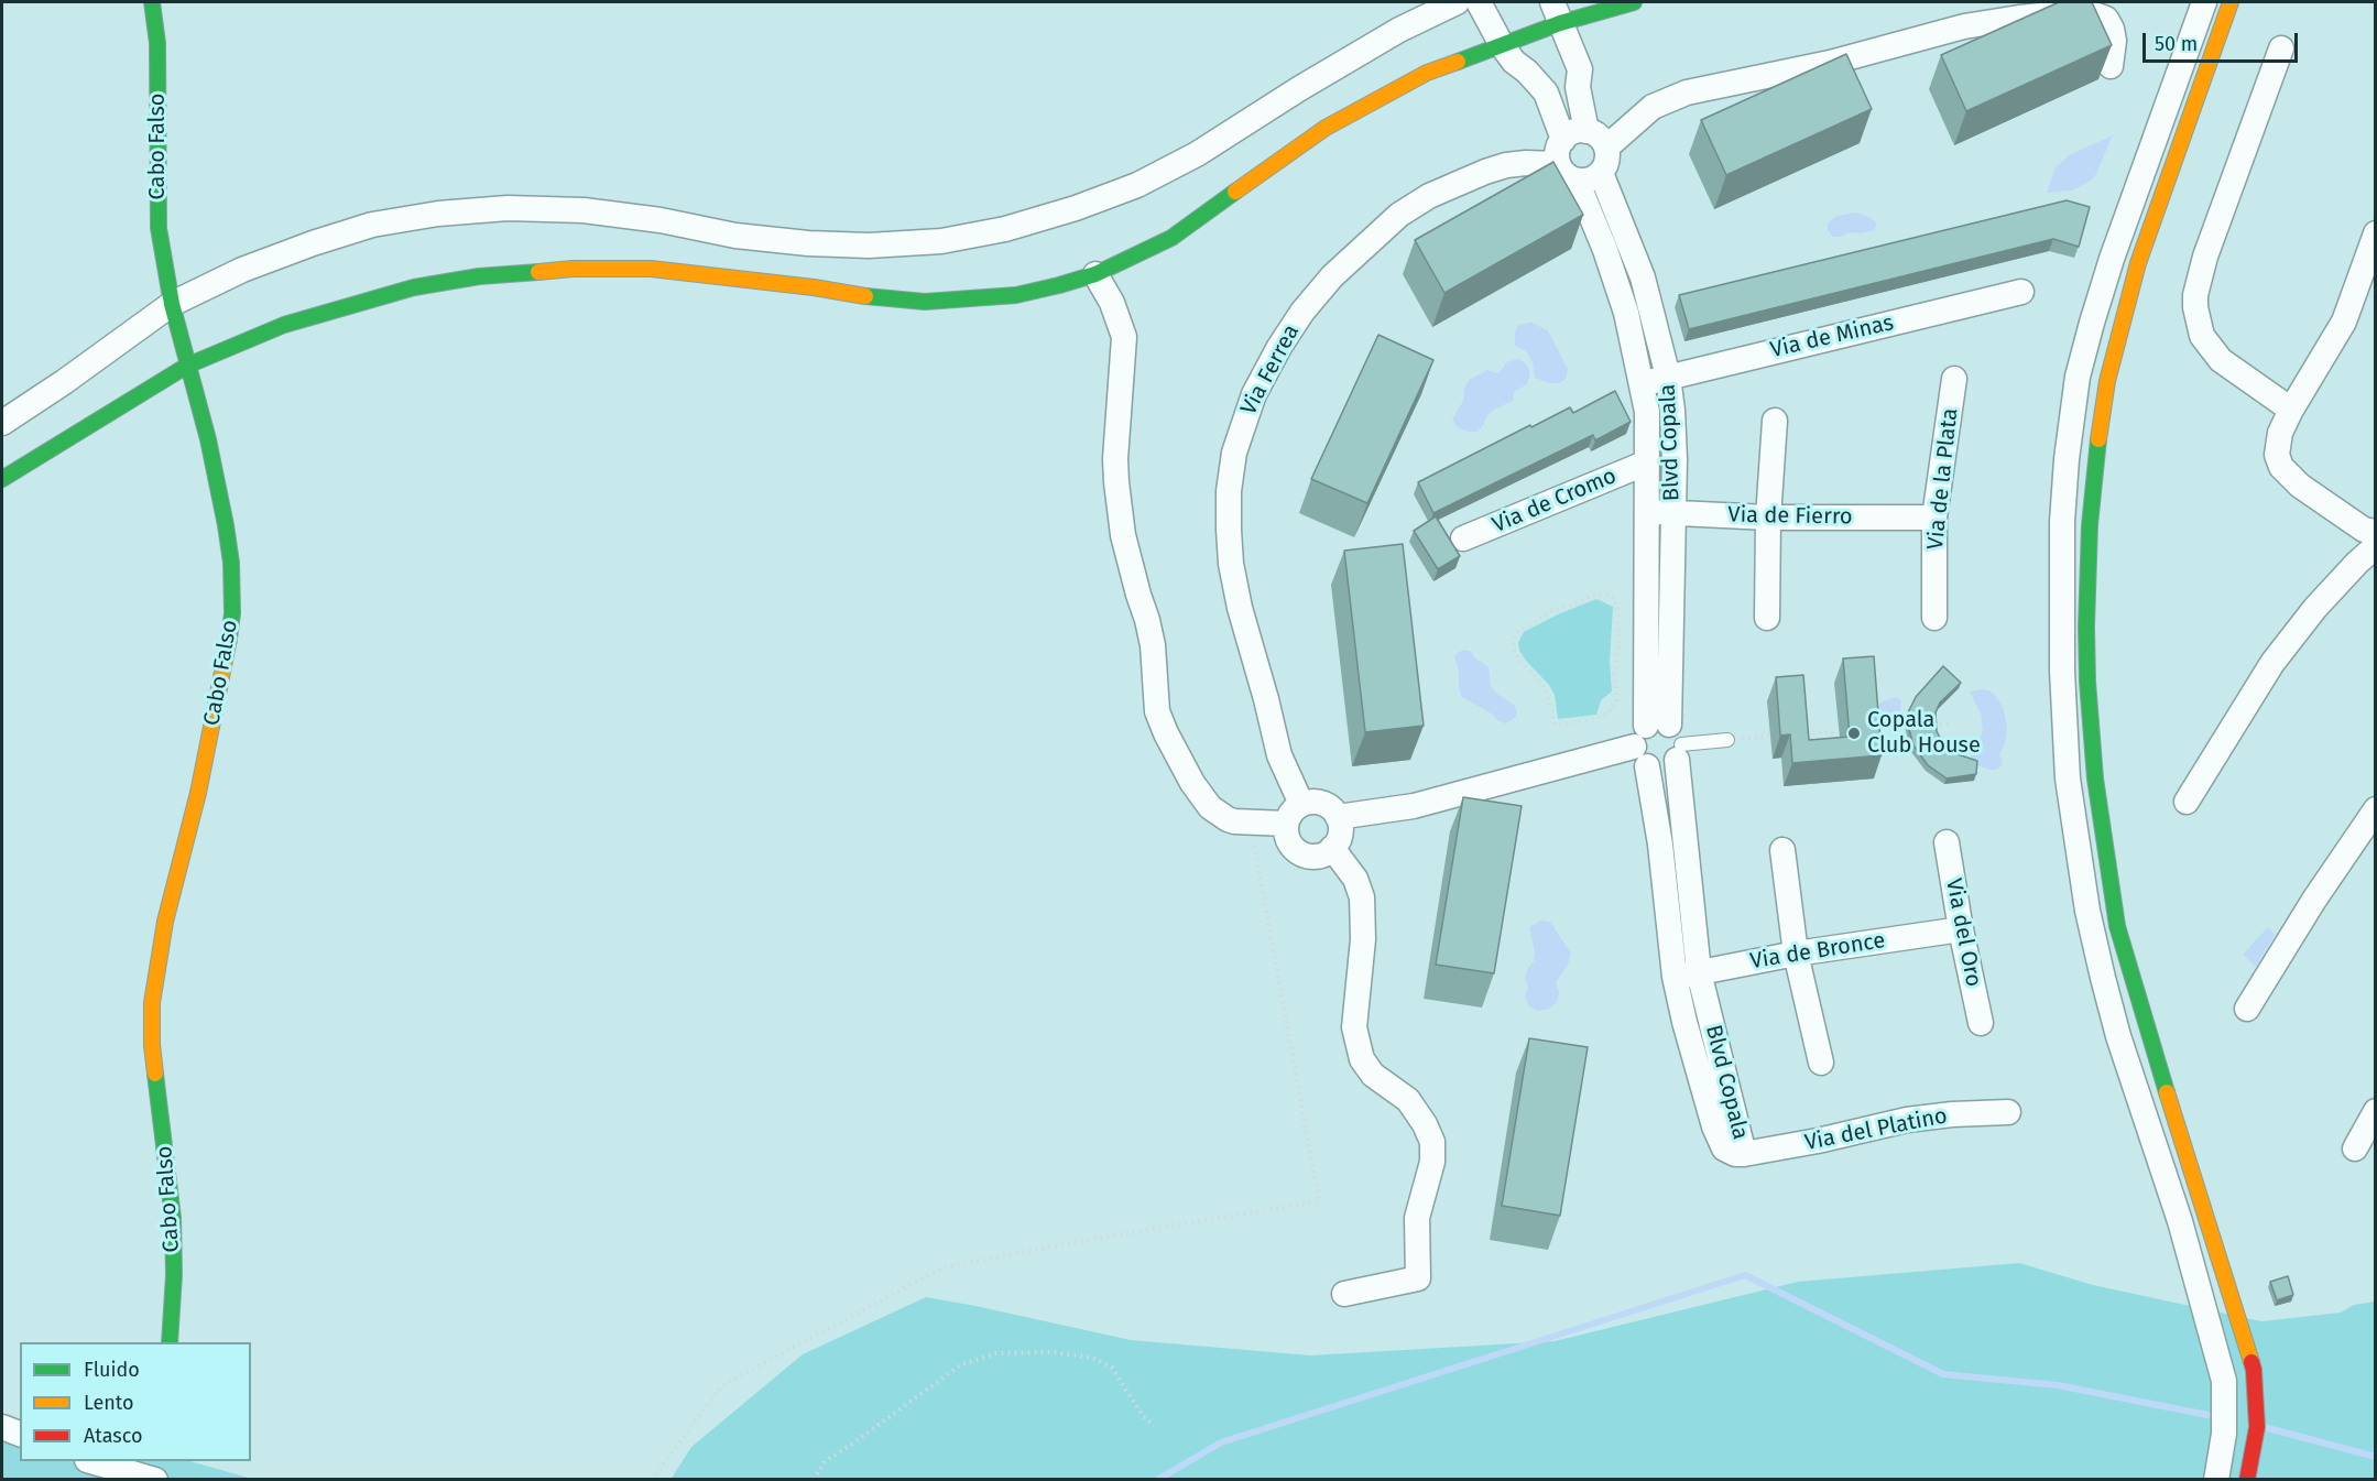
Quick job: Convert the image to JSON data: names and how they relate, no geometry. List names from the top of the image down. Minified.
{"streets":{"street":["Cabo Falso","Via de Minas","Via Ferrea","Blvd Copala","Via de la Plata","Via de Cromo","Via de Fierro","Via del Oro","Via de Bronce","Via del Platino"]},"crossings":[["Via de Minas","Blvd Copala"],["Via Ferrea","Blvd Copala"],["Blvd Copala","Via de Cromo"],["Blvd Copala","Via de Fierro"],["Blvd Copala","Via de Bronce"],["Blvd Copala","Via del Platino"],["Via de la Plata","Via de Fierro"],["Via del Oro","Via de Bronce"]],"places":["Copala Club House"],"legend":["Fluido","Lento","Atasco"],"scale_bar":"50 m"}
